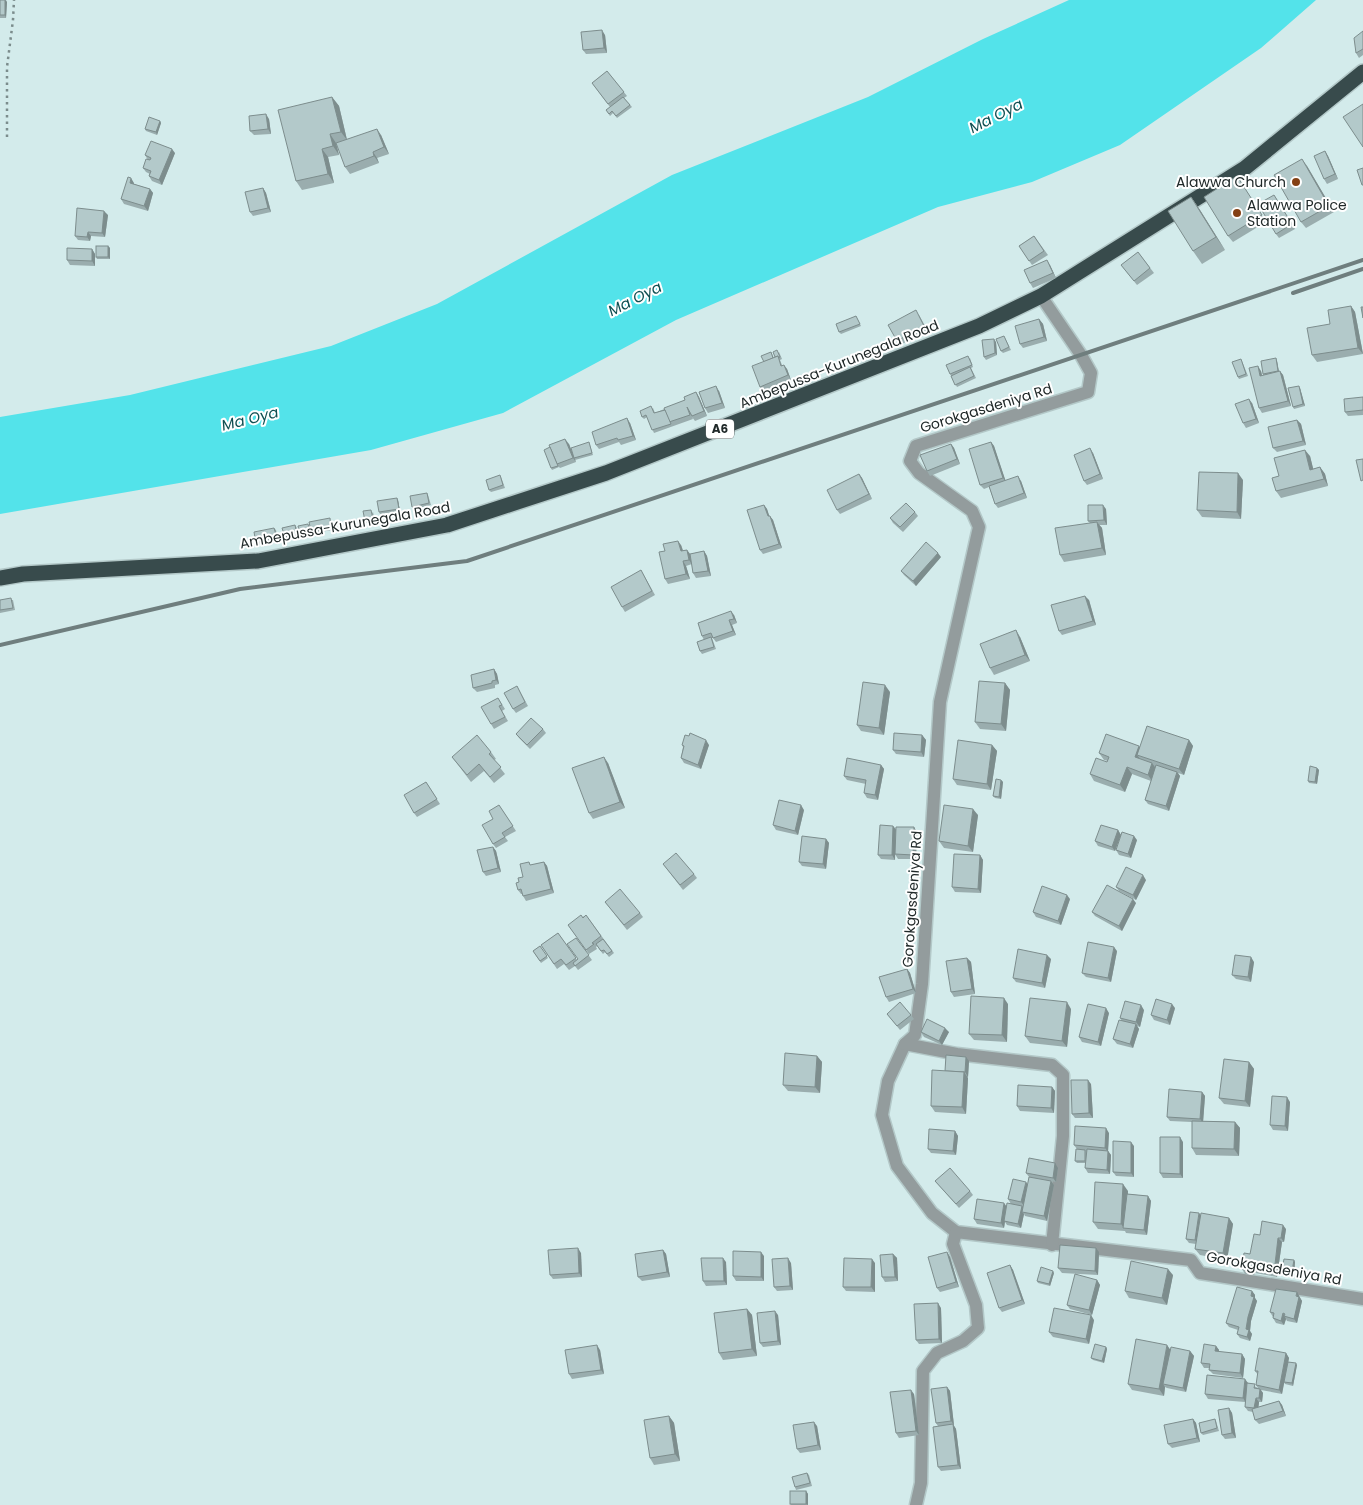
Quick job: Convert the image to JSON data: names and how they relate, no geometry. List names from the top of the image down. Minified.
{"streets":{"highway":["Ambepussa-Kurunegala Road","A6"],"street":["Gorokgasdeniya Rd"]},"crossings":[["Ambepussa-Kurunegala Road","Gorokgasdeniya Rd"]],"water":["Ma Oya"],"places":["Alawwa Church","Alawwa Police Station"]}
